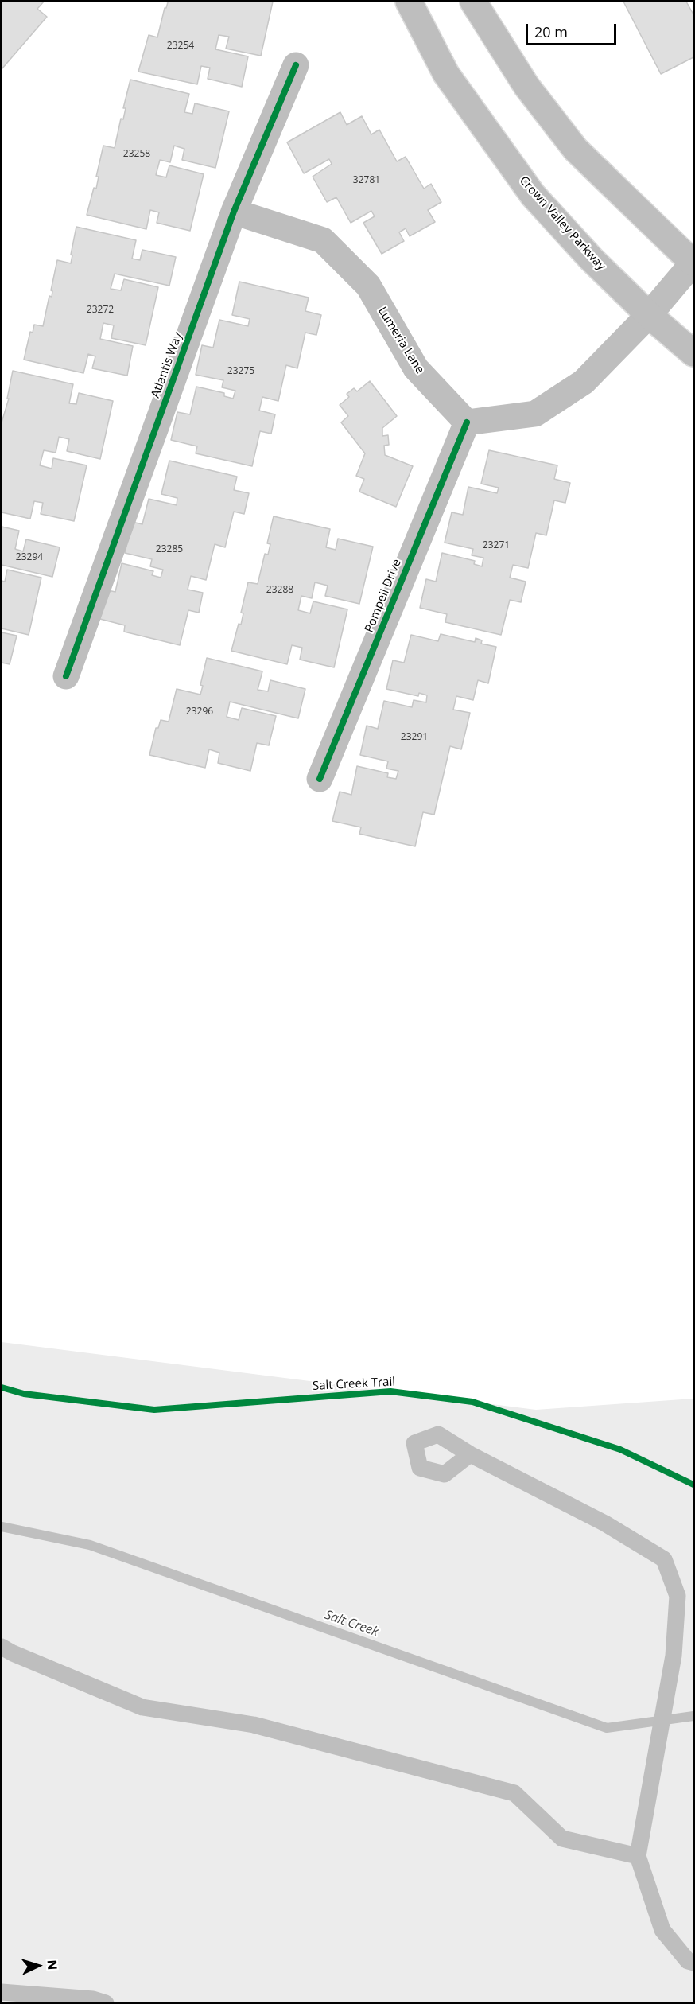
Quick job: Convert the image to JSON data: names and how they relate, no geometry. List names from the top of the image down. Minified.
{"streets":{"street":["Crown Valley Parkway","Lumeria Lane","Atlantis Way","Pompeii Drive"],"cycle path":["Salt Creek Trail"]},"crossings":[["Lumeria Lane","Atlantis Way"],["Lumeria Lane","Pompeii Drive"]],"water":["Salt Creek"],"house_numbers":["23254","23258","32781","23272","23275","23271","23285","23294","23288","23296","23291"],"scale_bar":"20 m","north":"right"}
